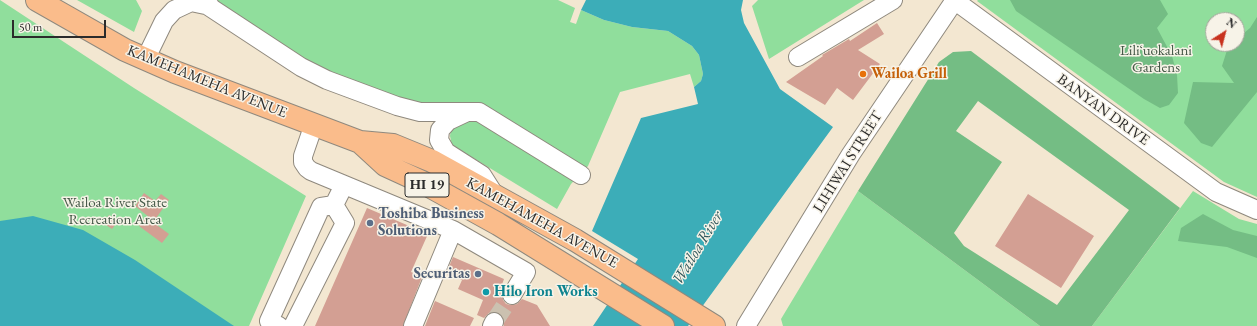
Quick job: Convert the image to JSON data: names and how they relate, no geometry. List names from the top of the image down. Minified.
{"streets":{"main road":["KAMEHAMEHA AVENUE","HI 19"],"street":["BANYAN DRIVE","LIHIWAI STREET"]},"crossings":[["BANYAN DRIVE","LIHIWAI STREET"]],"water":["Wailoa River"],"parks":["Liliʻuokalani Gardens","Wailoa River State Recreation Area"],"places":["Wailoa Grill","Toshiba Business Solutions","Securitas","Hilo Iron Works"],"scale_bar":"50 m","north":"top right"}
